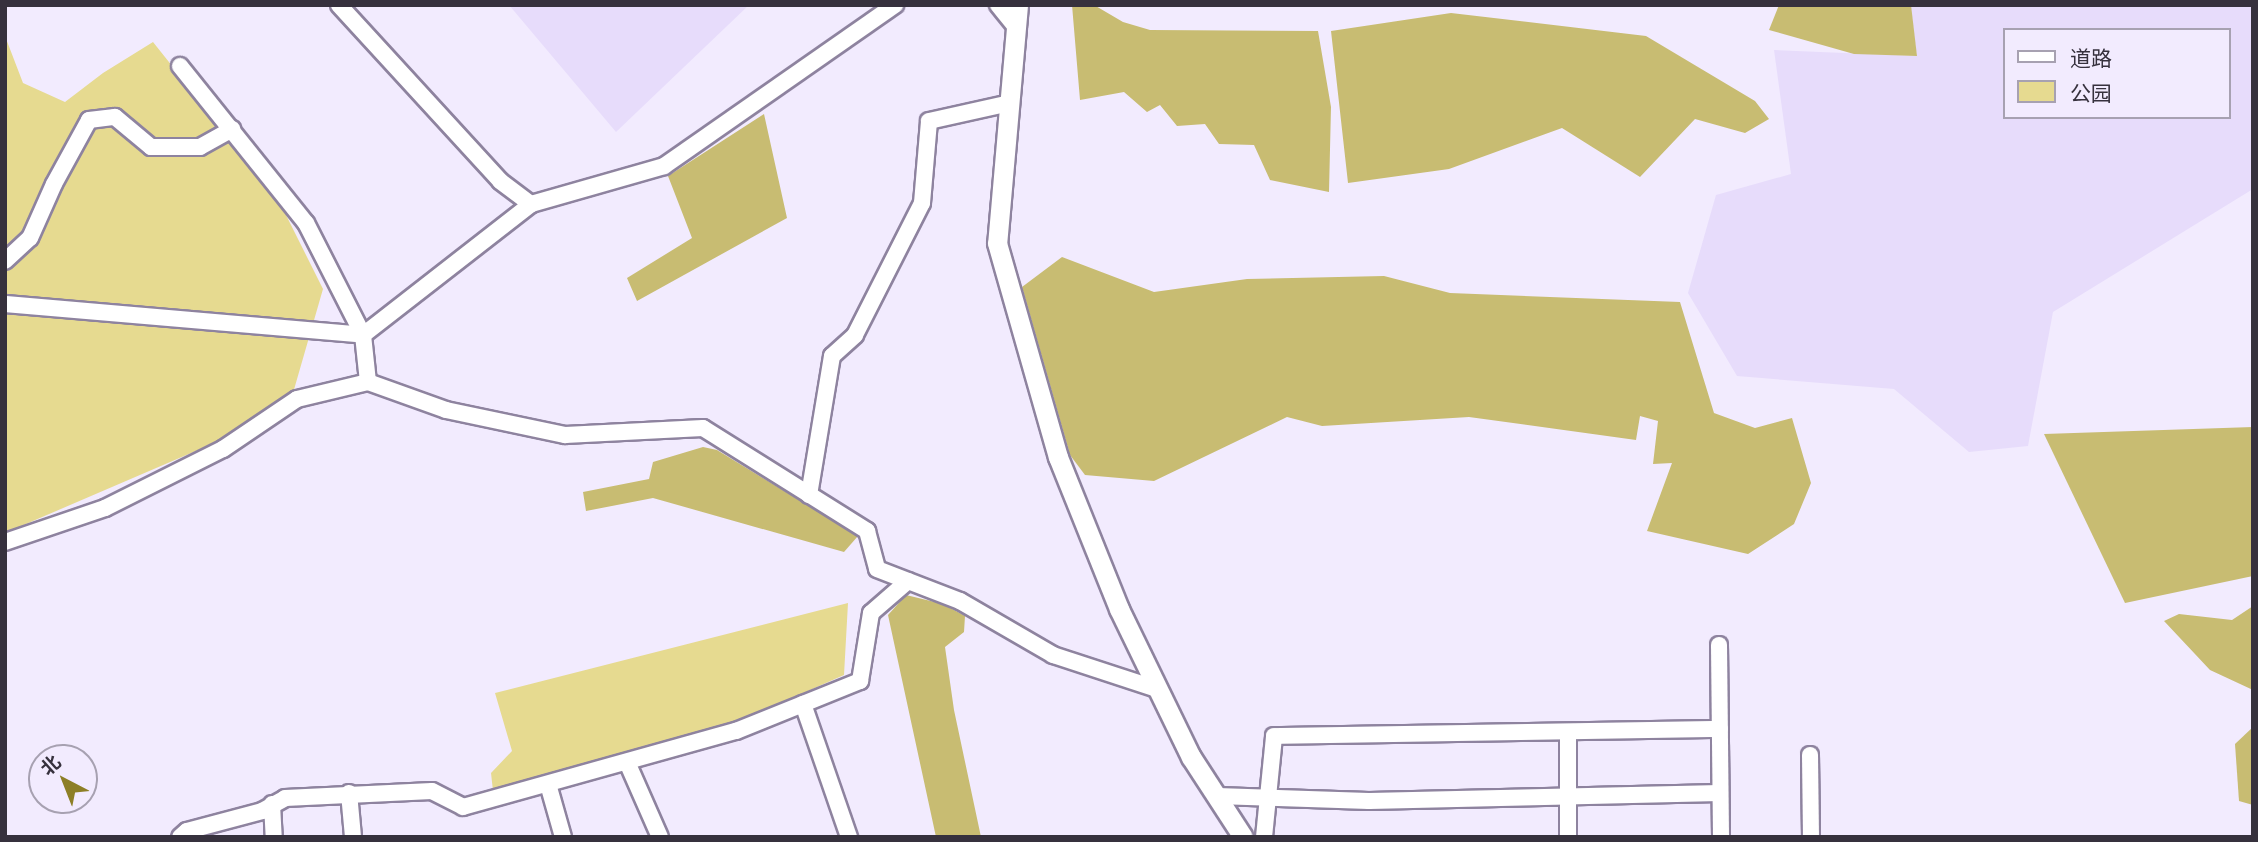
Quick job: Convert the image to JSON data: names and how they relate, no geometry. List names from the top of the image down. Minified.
{"legend":["道路","公园"],"north":"top left"}
